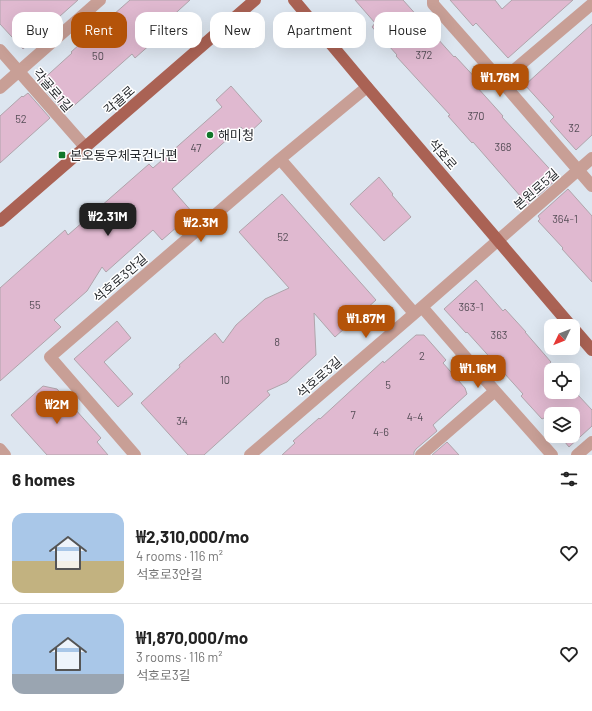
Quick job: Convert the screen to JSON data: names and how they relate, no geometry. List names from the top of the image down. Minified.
{"streets":{"main road":["각골로","석호로"],"street":["각골로1길","본원로5길","석호로3안길","석호로3길"]},"crossings":[["각골로1길","각골로"],["석호로","본원로5길"],["석호로","석호로3길"],["본원로5길","석호로3길"]],"places":{"other":["해미청"],"transit":["본오동우체국건너편"]},"house_numbers":["372","50","370","52","32","368","47","364-1","52","55","363-1","363","8","2","10","5","7","4-4","34","4-6"],"north":"bottom left","page":{"chip":["Buy","Rent","Filters","New","Apartment","House"],"price":["₩1.76M","₩2.31M","₩2.3M","₩1.87M","₩1.16M","₩2M"],"heading":"6 homes","list":[{"name":"₩2,310,000/mo","note":"4 rooms · 116 m² · 석호로3안길"},{"name":"₩1,870,000/mo","note":"3 rooms · 116 m² · 석호로3길"}]}}
